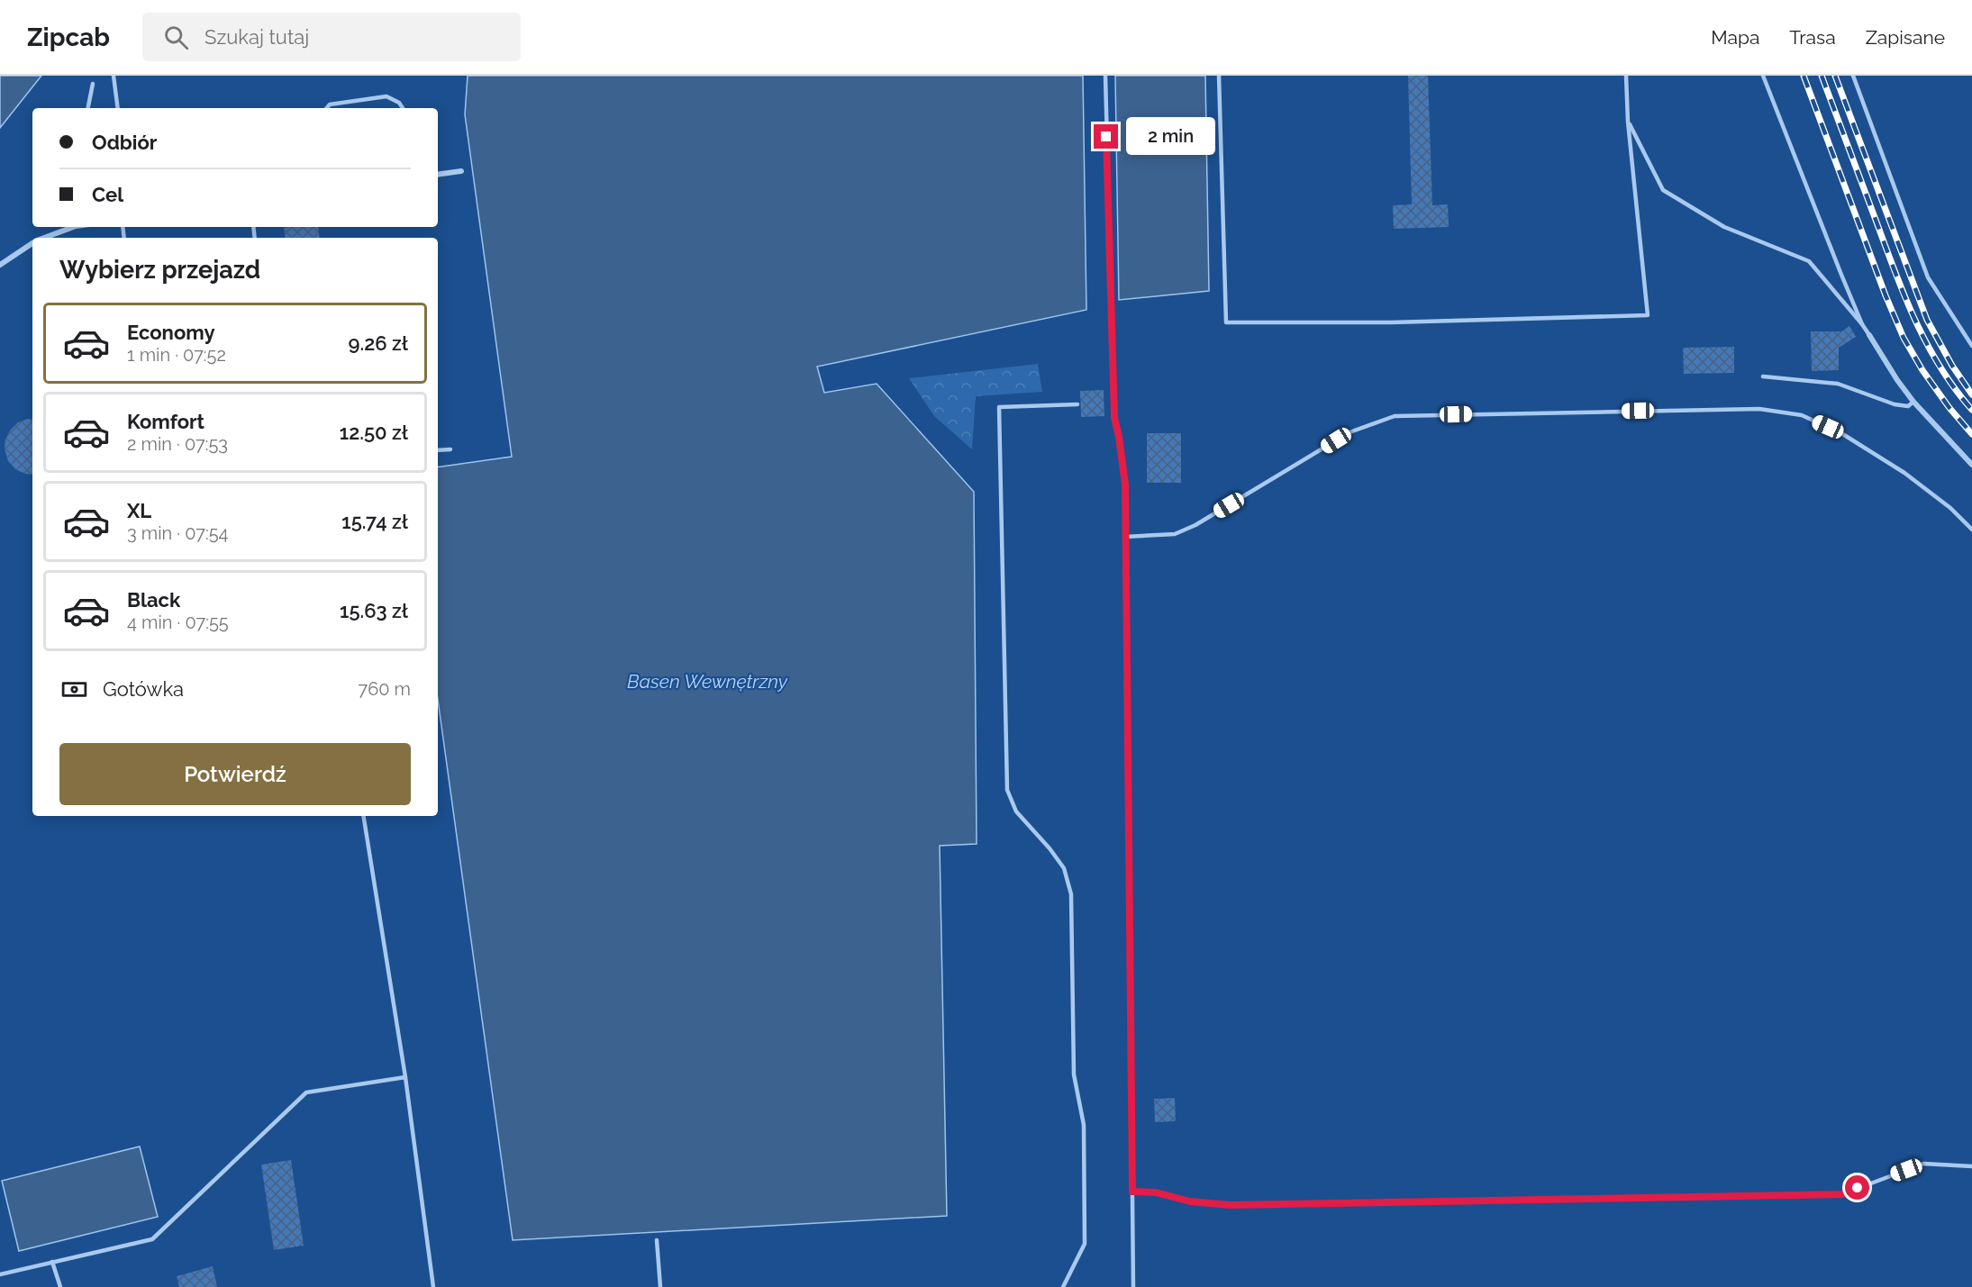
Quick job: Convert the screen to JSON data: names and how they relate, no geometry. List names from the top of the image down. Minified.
{"water":["Basen Wewnętrzny"],"page":{"header":"Zipcab","search":"Szukaj tutaj","nav":["Mapa","Trasa","Zapisane"],"banner":["Odbiór","Cel"],"bubble":"2 min","heading":"Wybierz przejazd","list":[{"name":"Economy","note":"1 min · 07:52","value":"9.26 zł"},{"name":"Komfort","note":"2 min · 07:53","value":"12.50 zł"},{"name":"XL","note":"3 min · 07:54","value":"15.74 zł"},{"name":"Black","note":"4 min · 07:55","value":"15.63 zł"}],"pay":["Gotówka","760 m"],"buttons":"Potwierdź"}}
